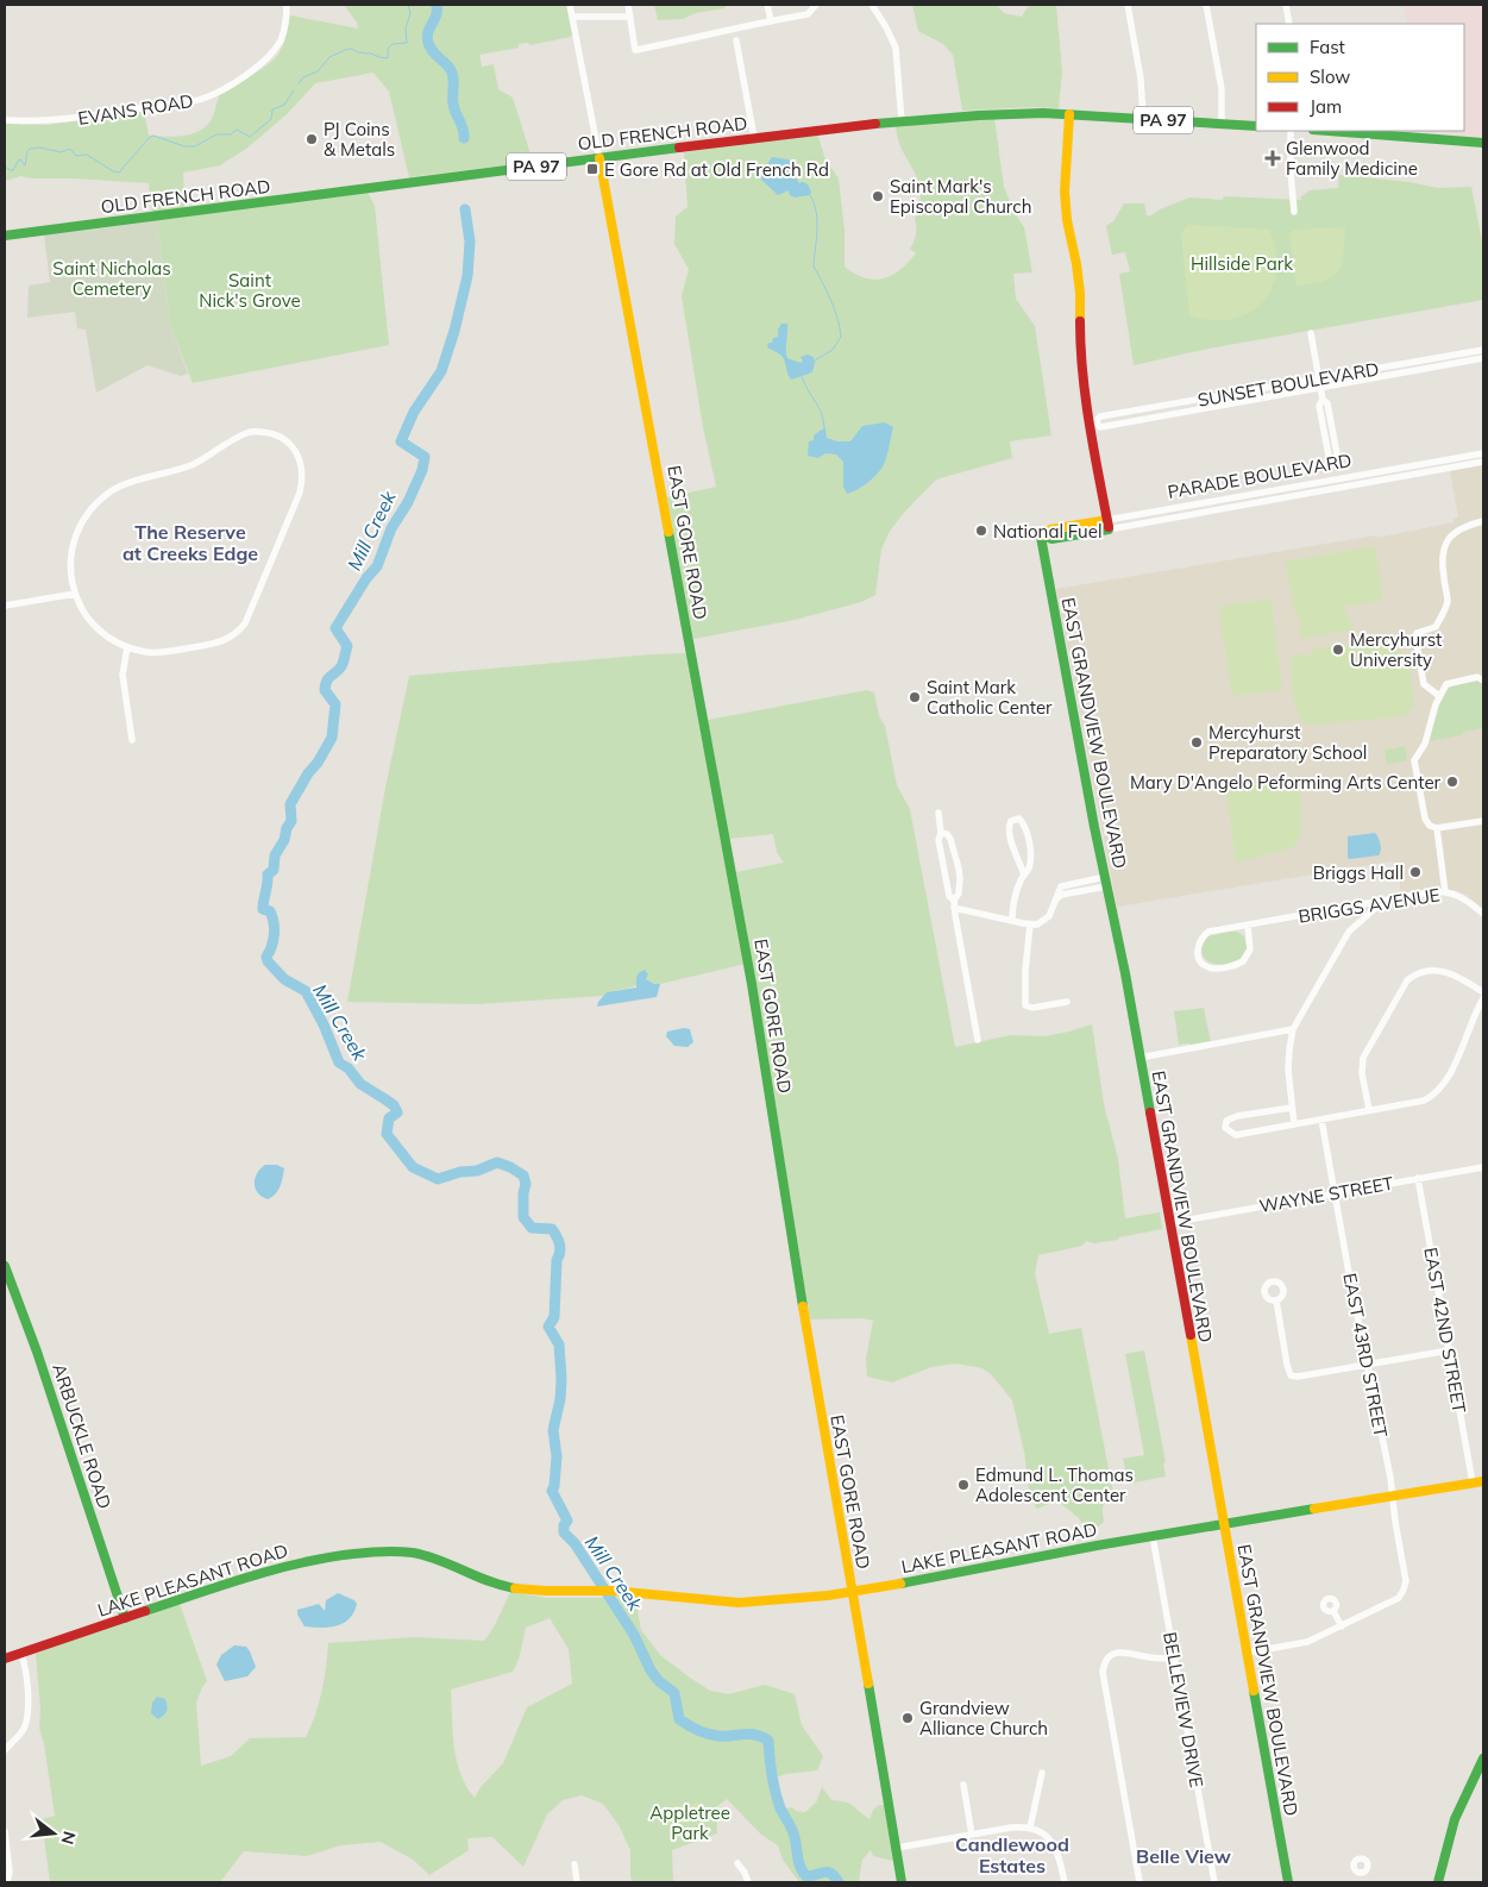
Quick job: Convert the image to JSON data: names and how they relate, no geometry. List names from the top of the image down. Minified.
{"streets":{"street":["EVANS ROAD","PA 97","OLD FRENCH ROAD","SUNSET BOULEVARD","PARADE BOULEVARD","EAST GORE ROAD","EAST GRANDVIEW BOULEVARD","BRIGGS AVENUE","WAYNE STREET","EAST 42ND STREET","EAST 43RD STREET","ARBUCKLE ROAD","LAKE PLEASANT ROAD","BELLEVIEW DRIVE"]},"crossings":[["OLD FRENCH ROAD","EAST GORE ROAD"],["PARADE BOULEVARD","EAST GRANDVIEW BOULEVARD"],["EAST GORE ROAD","LAKE PLEASANT ROAD"],["EAST GRANDVIEW BOULEVARD","WAYNE STREET"],["EAST GRANDVIEW BOULEVARD","LAKE PLEASANT ROAD"],["WAYNE STREET","EAST 42ND STREET"],["WAYNE STREET","EAST 43RD STREET"],["EAST 42ND STREET","LAKE PLEASANT ROAD"],["EAST 43RD STREET","LAKE PLEASANT ROAD"],["ARBUCKLE ROAD","LAKE PLEASANT ROAD"],["LAKE PLEASANT ROAD","BELLEVIEW DRIVE"]],"districts":["The Reserve at Creeks Edge","Candlewood Estates","Belle View"],"water":["Mill Creek"],"parks":["Hillside Park","Saint Nicholas Cemetery","Saint Nick's Grove","Appletree Park"],"places":{"other":["PJ Coins & Metals","Saint Mark's Episcopal Church","National Fuel","Mercyhurst University","Saint Mark Catholic Center","Mercyhurst Preparatory School","Mary D'Angelo Peforming Arts Center","Briggs Hall","Edmund L. Thomas Adolescent Center","Grandview Alliance Church"],"health":["Glenwood Family Medicine"],"transit":["E Gore Rd at Old French Rd"]},"legend":["Fast","Slow","Jam"],"north":"right"}
